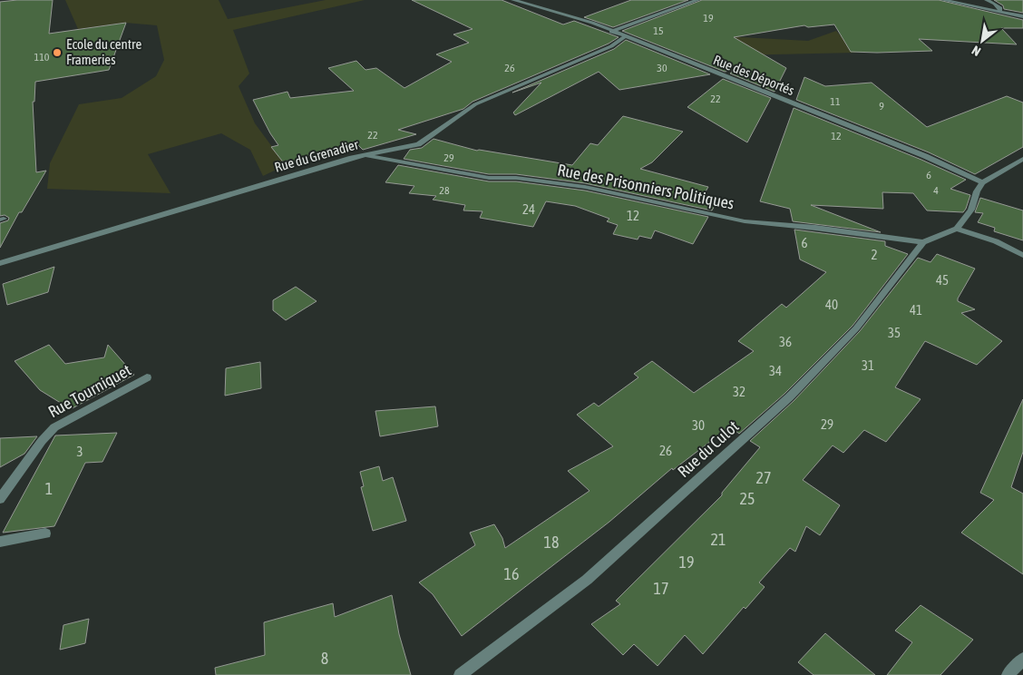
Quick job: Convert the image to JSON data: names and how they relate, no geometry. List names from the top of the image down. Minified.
{"streets":{"street":["Rue des Déportés","Rue du Grenadier","Rue des Prisonniers Politiques","Rue Tourniquet","Rue du Culot"]},"crossings":[["Rue des Déportés","Rue du Grenadier"],["Rue du Grenadier","Rue des Prisonniers Politiques"],["Rue des Prisonniers Politiques","Rue du Culot"]],"places":["Ecole du centre Frameries"],"house_numbers":["19","15","110","26","30","22","11","9","22","12","29","6","28","4","24","12","6","2","45","40","41","35","36","31","34","32","29","30","26","3","27","1","25","21","18","19","16","17","8"],"north":"bottom left"}
